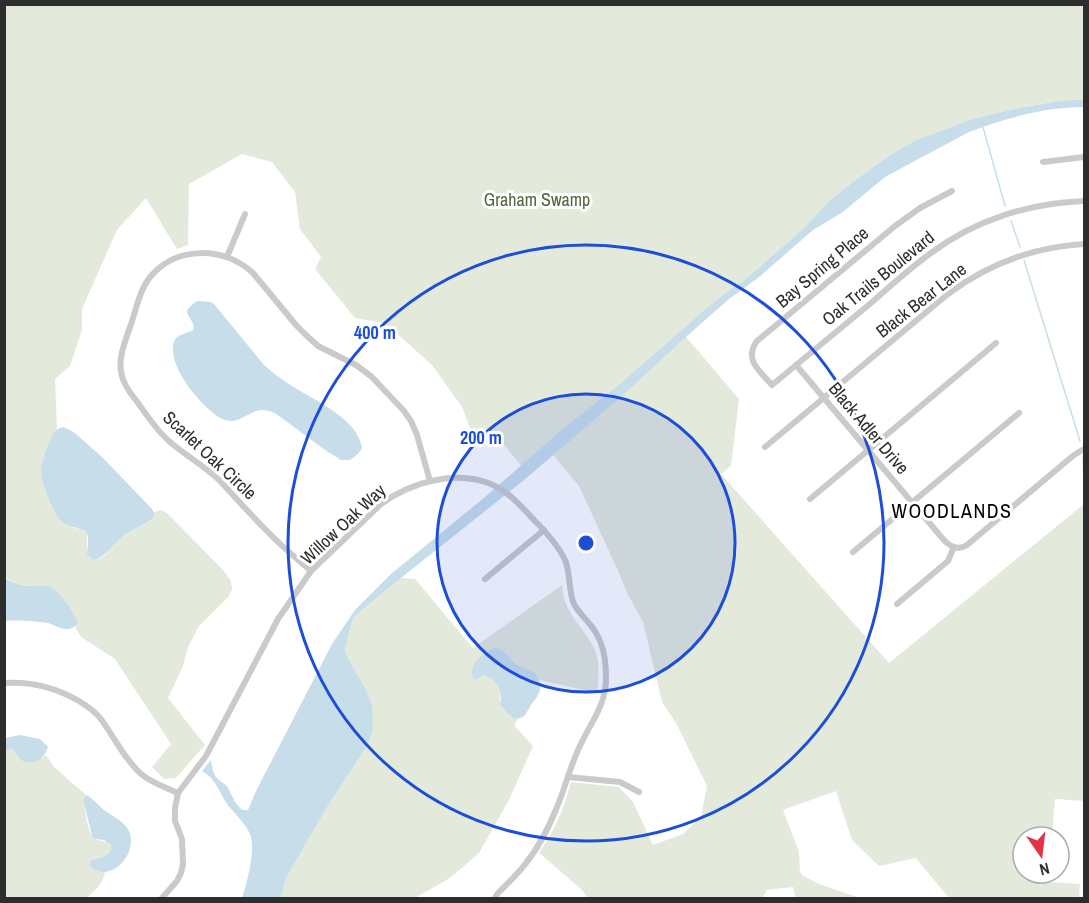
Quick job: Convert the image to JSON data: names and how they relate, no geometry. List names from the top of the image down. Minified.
{"streets":{"street":["Bay Spring Place","Oak Trails Boulevard","Black Bear Lane","Black Adler Drive","Scarlet Oak Circle","Willow Oak Way"]},"crossings":[["Bay Spring Place","Oak Trails Boulevard"],["Oak Trails Boulevard","Black Adler Drive"],["Black Bear Lane","Black Adler Drive"],["Scarlet Oak Circle","Willow Oak Way"]],"districts":["WOODLANDS"],"parks":["Graham Swamp"],"north":"bottom","rings":["400 m","200 m"]}
